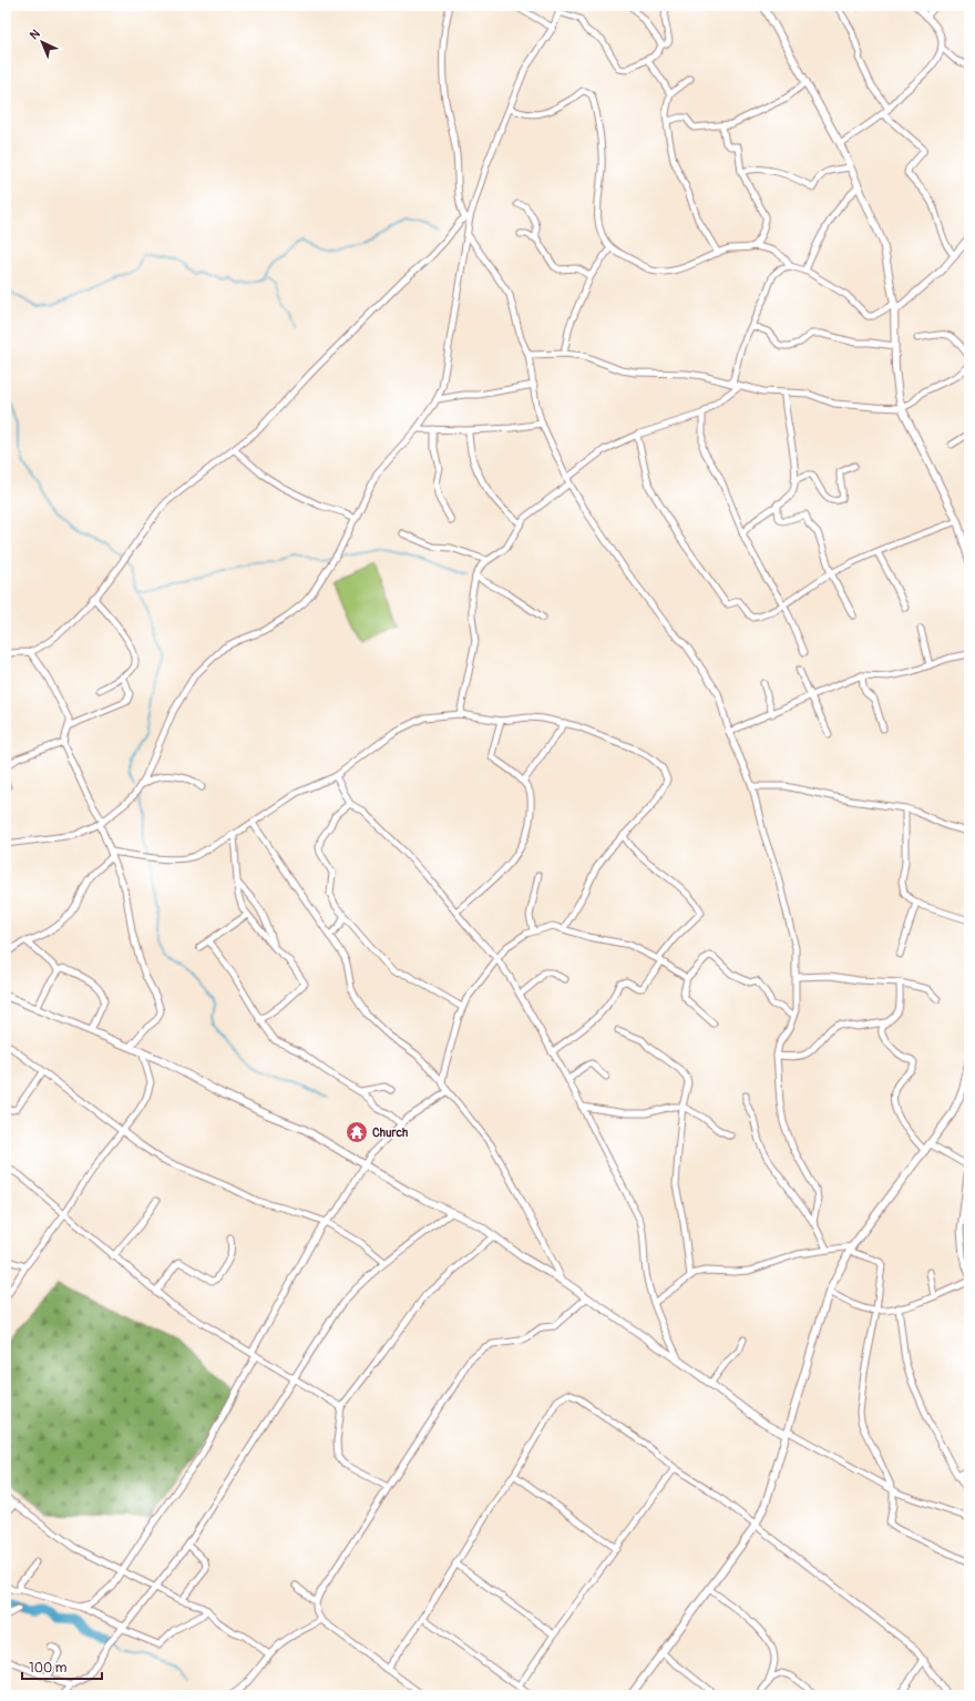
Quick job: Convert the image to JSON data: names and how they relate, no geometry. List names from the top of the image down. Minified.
{"places":{"temple":["Church"]},"scale_bar":"100 m","north":"top left"}
